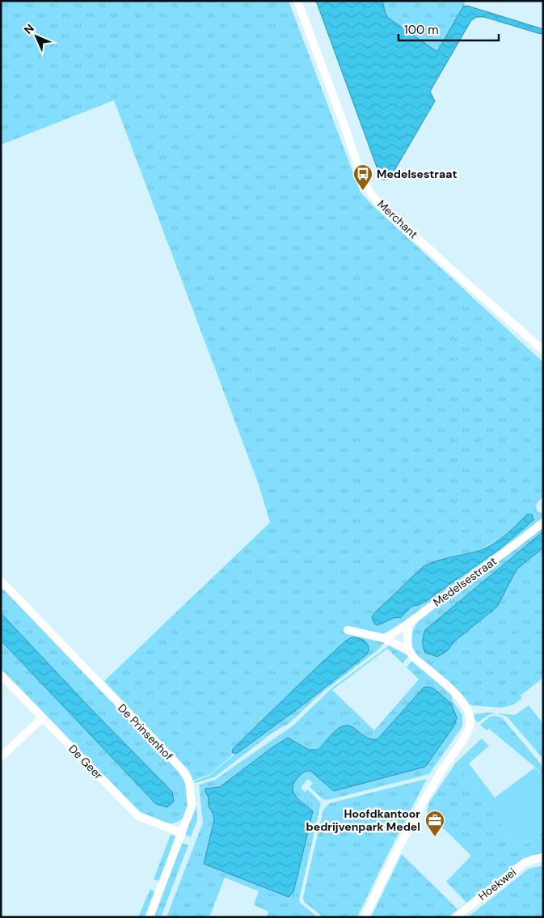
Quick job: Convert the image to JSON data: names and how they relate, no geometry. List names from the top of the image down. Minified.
{"streets":{"street":["Merchant","Medelsestraat","De Prinsenhof","De Geer","Hoekwei"]},"crossings":[["De Prinsenhof","De Geer"]],"places":{"bus stop":["Medelsestraat"],"office":["Hoofdkantoor bedrijvenpark Medel"]},"scale_bar":"100 m","north":"top left"}
